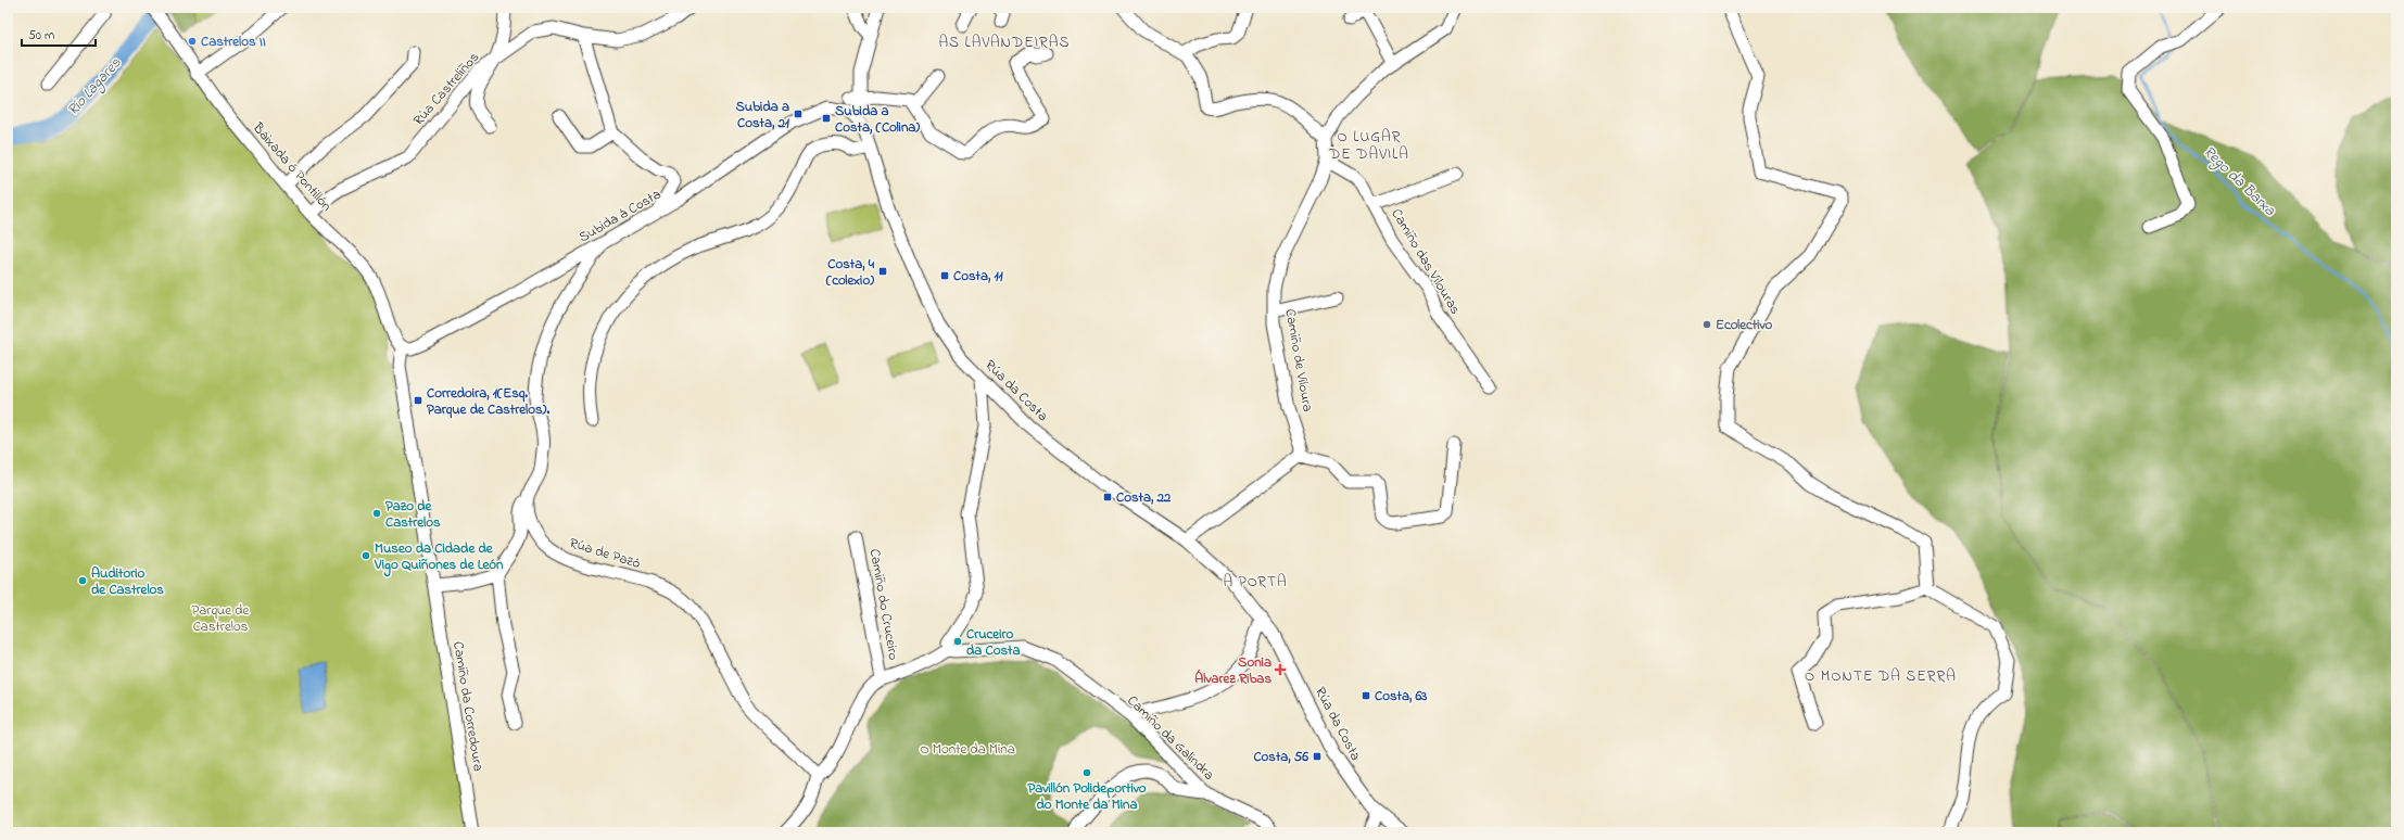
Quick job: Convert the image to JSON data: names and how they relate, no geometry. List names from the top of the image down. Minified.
{"streets":{"street":["Rúa Castreliños","Baixada ó Pontillón","Subida á Costa","Camiño das Vilouras","Camiño de Viloura","Rúa da Costa","Rúa de Pazó","Camiño do Cruceiro","Camiño da Corredoura","Camiño da Galindra"]},"crossings":[["Rúa Castreliños","Baixada ó Pontillón"],["Baixada ó Pontillón","Subida á Costa"],["Baixada ó Pontillón","Camiño da Corredoura"],["Subida á Costa","Rúa da Costa"],["Subida á Costa","Camiño da Corredoura"],["Camiño das Vilouras","Camiño de Viloura"],["Rúa de Pazó","Camiño do Cruceiro"],["Camiño do Cruceiro","Camiño da Galindra"]],"districts":["AS LAVANDEIRAS","O LUGAR DE DAVILA","A PORTA","O MONTE DA SERRA"],"water":["Río Lagares","Rego da Barxa"],"parks":["Parque de Castrelos","O Monte da Mina"],"places":{"other":["Castrelos II","Ecolectivo","Pazo de Castrelos","Museo da Cidade de Vigo Quiñones de León","Auditorio de Castrelos","Cruceiro da Costa","Pavillón Polideportivo do Monte da Mina"],"transit":["Subida a Costa, 21","Subida a Costa, (Colina)","Costa, 4 (colexio)","Costa, 11","Corredoira, 1(Esq. Parque de Castrelos).","Costa, 22","Costa, 63","Costa, 56"],"health":["Sonia Álvarez Ribas"]},"scale_bar":"50 m"}
